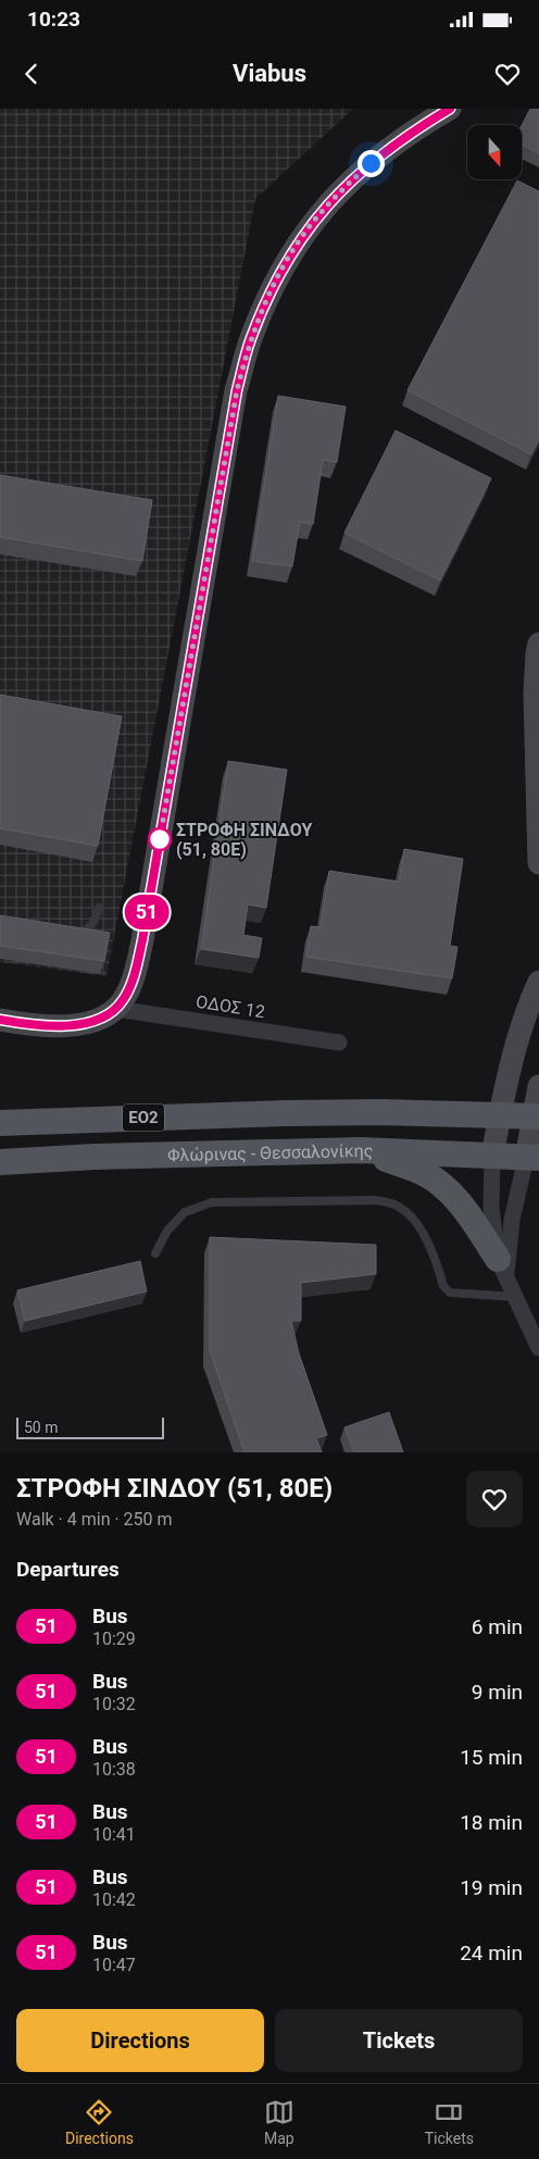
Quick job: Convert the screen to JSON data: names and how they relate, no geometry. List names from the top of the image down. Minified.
{"streets":{"main road":["ΕΟ2","Φλώρινας - Θεσσαλονίκης"],"street":["ΟΔΟΣ 12"]},"places":["ΣΤΡΟΦΗ ΣΙΝΔΟΥ (51, 80Ε)"],"lines":["bus line 51"],"scale_bar":"50 m","north":"bottom","page":{"status":"10:23","header":"Viabus","on_map":"51","scale":"50 m","heading":[["ΣΤΡΟΦΗ ΣΙΝΔΟΥ (51, 80Ε)","Walk · 4 min · 250 m"],"Departures"],"list":[{"mark":"51","name":"Bus","note":"10:29","value":"6 min"},{"mark":"51","name":"Bus","note":"10:32","value":"9 min"},{"mark":"51","name":"Bus","note":"10:38","value":"15 min"},{"mark":"51","name":"Bus","note":"10:41","value":"18 min"},{"mark":"51","name":"Bus","note":"10:42","value":"19 min"},{"mark":"51","name":"Bus","note":"10:47","value":"24 min"}],"buttons":["Directions","Tickets"],"tabs":["Directions","Map","Tickets"]}}
